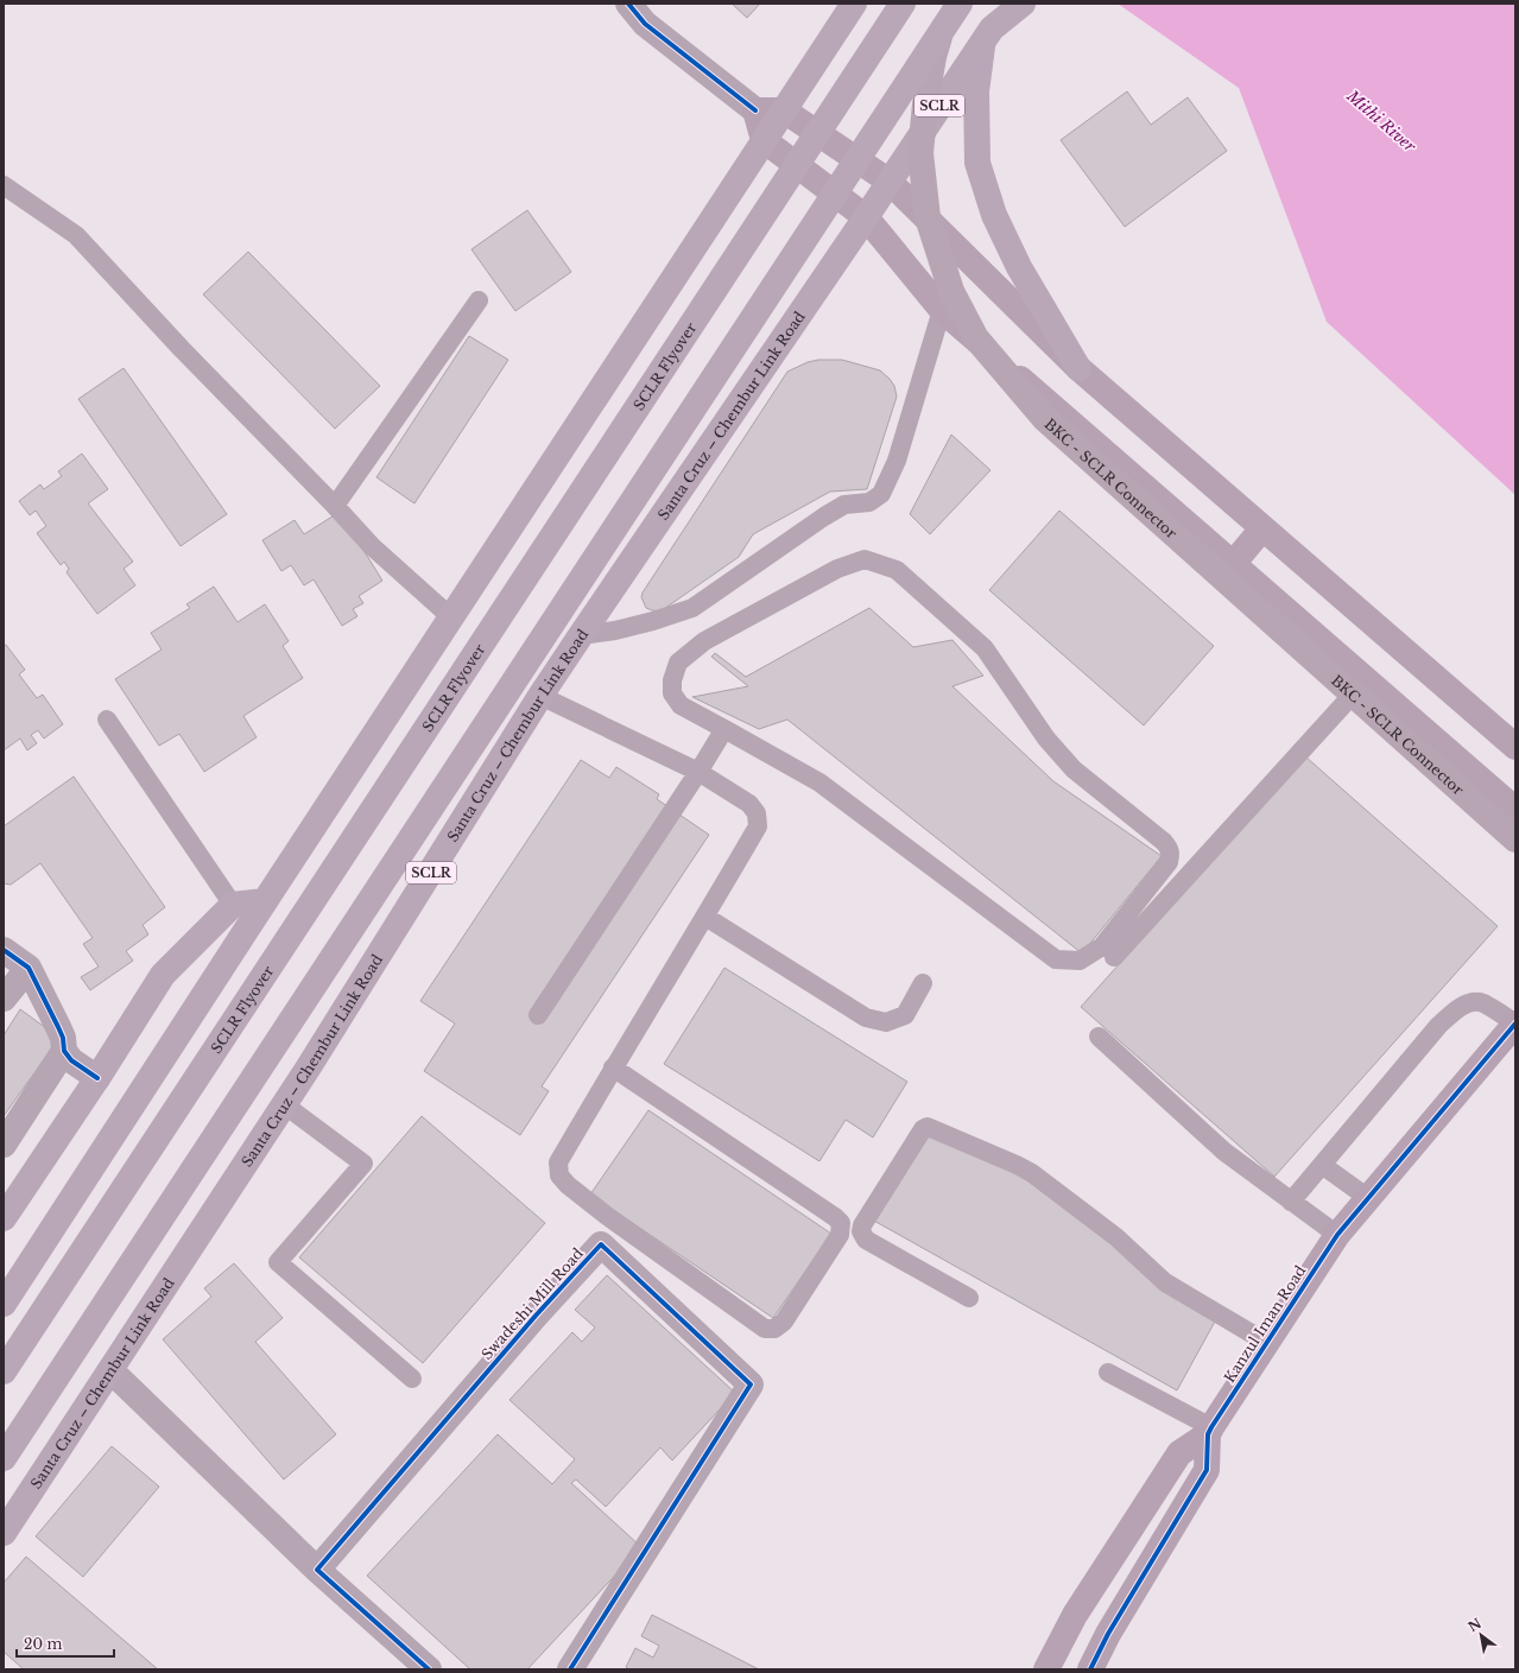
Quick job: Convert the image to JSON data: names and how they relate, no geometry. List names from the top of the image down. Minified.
{"streets":{"highway":["SCLR","SCLR Flyover","Santa Cruz – Chembur Link Road"],"main road":["BKC - SCLR Connector","Kanzul Iman Road"],"street":["Swadeshi Mill Road"]},"water":["Mithi River"],"scale_bar":"20 m","north":"top left"}
